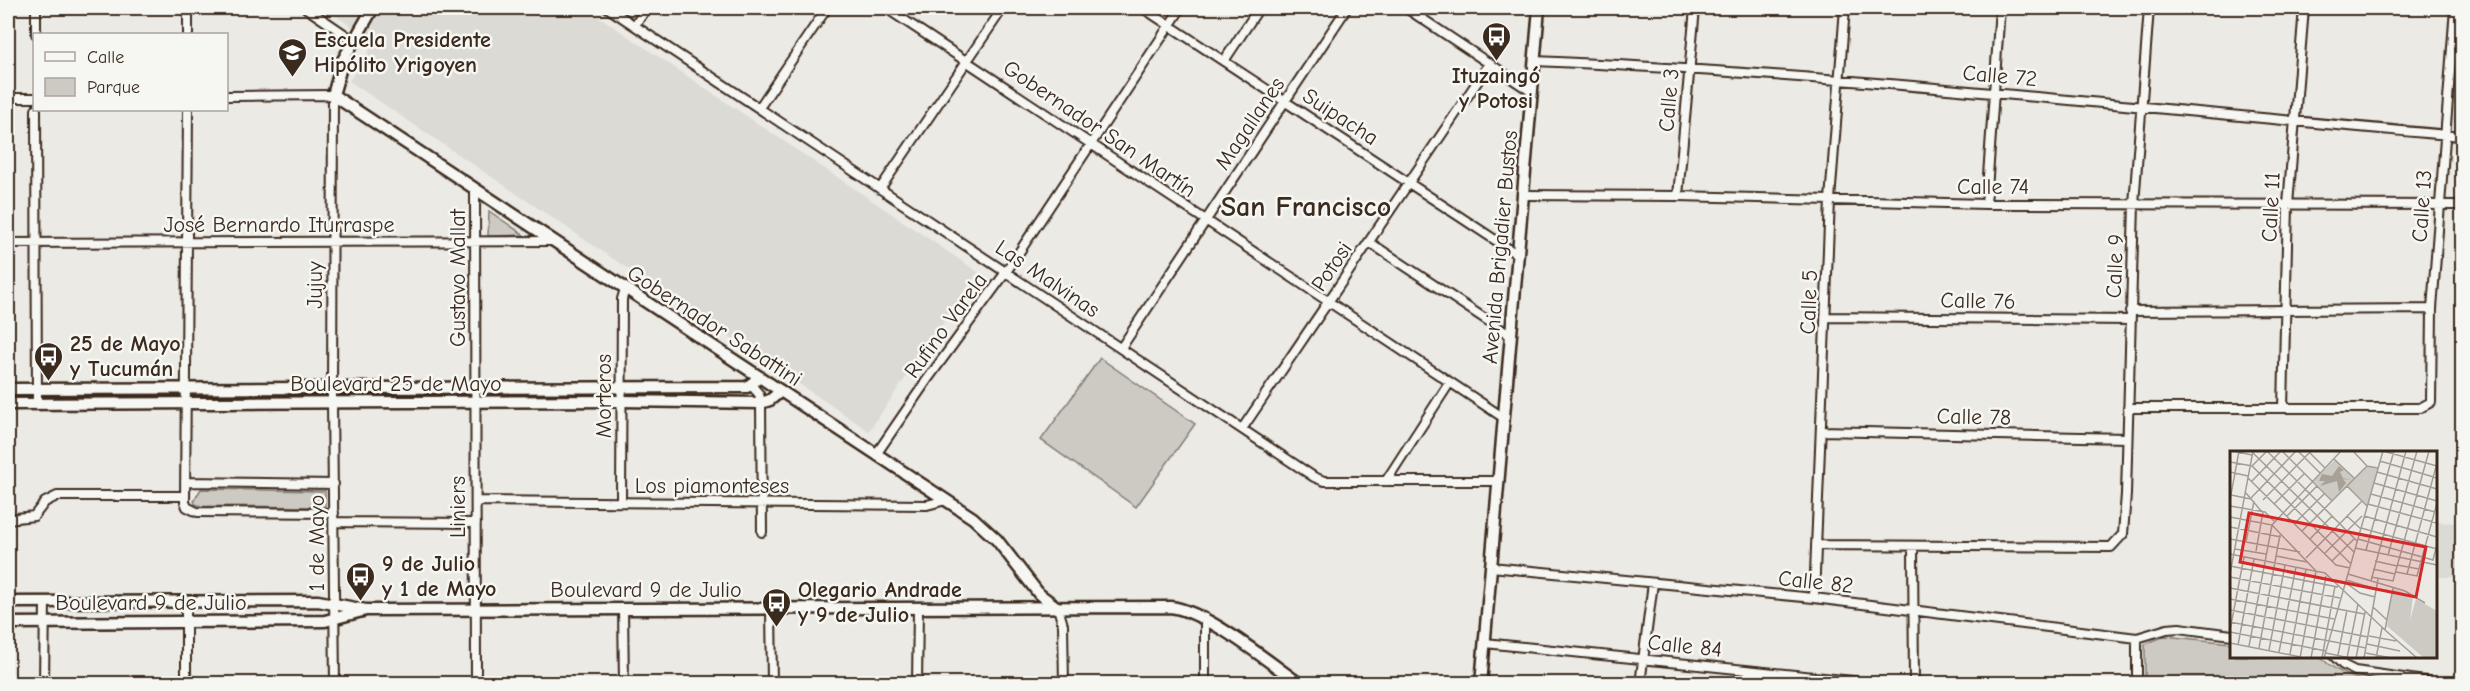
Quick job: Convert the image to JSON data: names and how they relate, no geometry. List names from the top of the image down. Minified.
{"streets":{"main road":["Avenida Brigadier Bustos","Gobernador Sabattini","Boulevard 25 de Mayo","Boulevard 9 de Julio"],"street":["Calle 72","Calle 3","Suipacha","Magallanes","Gobernador San Martín","Calle 74","Calle 13","Calle 11","José Bernardo Iturraspe","Potosi","Calle 9","Gustavo Mallat","Las Malvinas","Jujuy","Calle 76","Calle 5","Rufino Varela","Morteros","Calle 78","Los piamonteses","Liniers","1 de Mayo","Calle 82","Calle 84"]},"crossings":[["Calle 72","Calle 3"],["Calle 72","Calle 13"],["Calle 72","Calle 11"],["Calle 72","Avenida Brigadier Bustos"],["Calle 72","Calle 9"],["Calle 72","Calle 5"],["Calle 3","Calle 74"],["Suipacha","Magallanes"],["Suipacha","Avenida Brigadier Bustos"],["Suipacha","Potosi"],["Suipacha","Rufino Varela"],["Magallanes","Gobernador San Martín"],["Magallanes","Las Malvinas"],["Gobernador San Martín","Avenida Brigadier Bustos"],["Gobernador San Martín","Potosi"],["Gobernador San Martín","Rufino Varela"],["Calle 74","Calle 13"],["Calle 74","Calle 11"],["Calle 74","Avenida Brigadier Bustos"],["Calle 74","Calle 9"],["Calle 74","Calle 5"],["Calle 13","Calle 11"],["Calle 13","Calle 76"],["Calle 11","Calle 76"],["José Bernardo Iturraspe","Gustavo Mallat"],["José Bernardo Iturraspe","Jujuy"],["José Bernardo Iturraspe","Gobernador Sabattini"],["Avenida Brigadier Bustos","Las Malvinas"],["Avenida Brigadier Bustos","Calle 82"],["Avenida Brigadier Bustos","Calle 84"],["Potosi","Las Malvinas"],["Calle 9","Calle 76"],["Calle 9","Calle 78"],["Gustavo Mallat","Gobernador Sabattini"],["Gustavo Mallat","Boulevard 25 de Mayo"],["Gustavo Mallat","Liniers"],["Las Malvinas","Rufino Varela"],["Jujuy","Gobernador Sabattini"],["Jujuy","Boulevard 25 de Mayo"],["Jujuy","1 de Mayo"],["Calle 76","Calle 5"],["Calle 5","Calle 78"],["Calle 5","Calle 82"],["Gobernador Sabattini","Rufino Varela"],["Gobernador Sabattini","Morteros"],["Gobernador Sabattini","Los piamonteses"],["Gobernador Sabattini","Boulevard 9 de Julio"],["Boulevard 25 de Mayo","Morteros"],["Boulevard 25 de Mayo","Liniers"],["Boulevard 25 de Mayo","1 de Mayo"],["Morteros","Los piamonteses"],["Los piamonteses","Liniers"],["Liniers","Boulevard 9 de Julio"],["1 de Mayo","Boulevard 9 de Julio"]],"districts":["San Francisco"],"places":{"bus stop":["Ituzaingó y Potosi","25 de Mayo y Tucumán","9 de Julio y 1 de Mayo","Olegario Andrade y 9 de Julio"],"school or university":["Escuela Presidente Hipólito Yrigoyen"]},"legend":["Calle","Parque"]}
